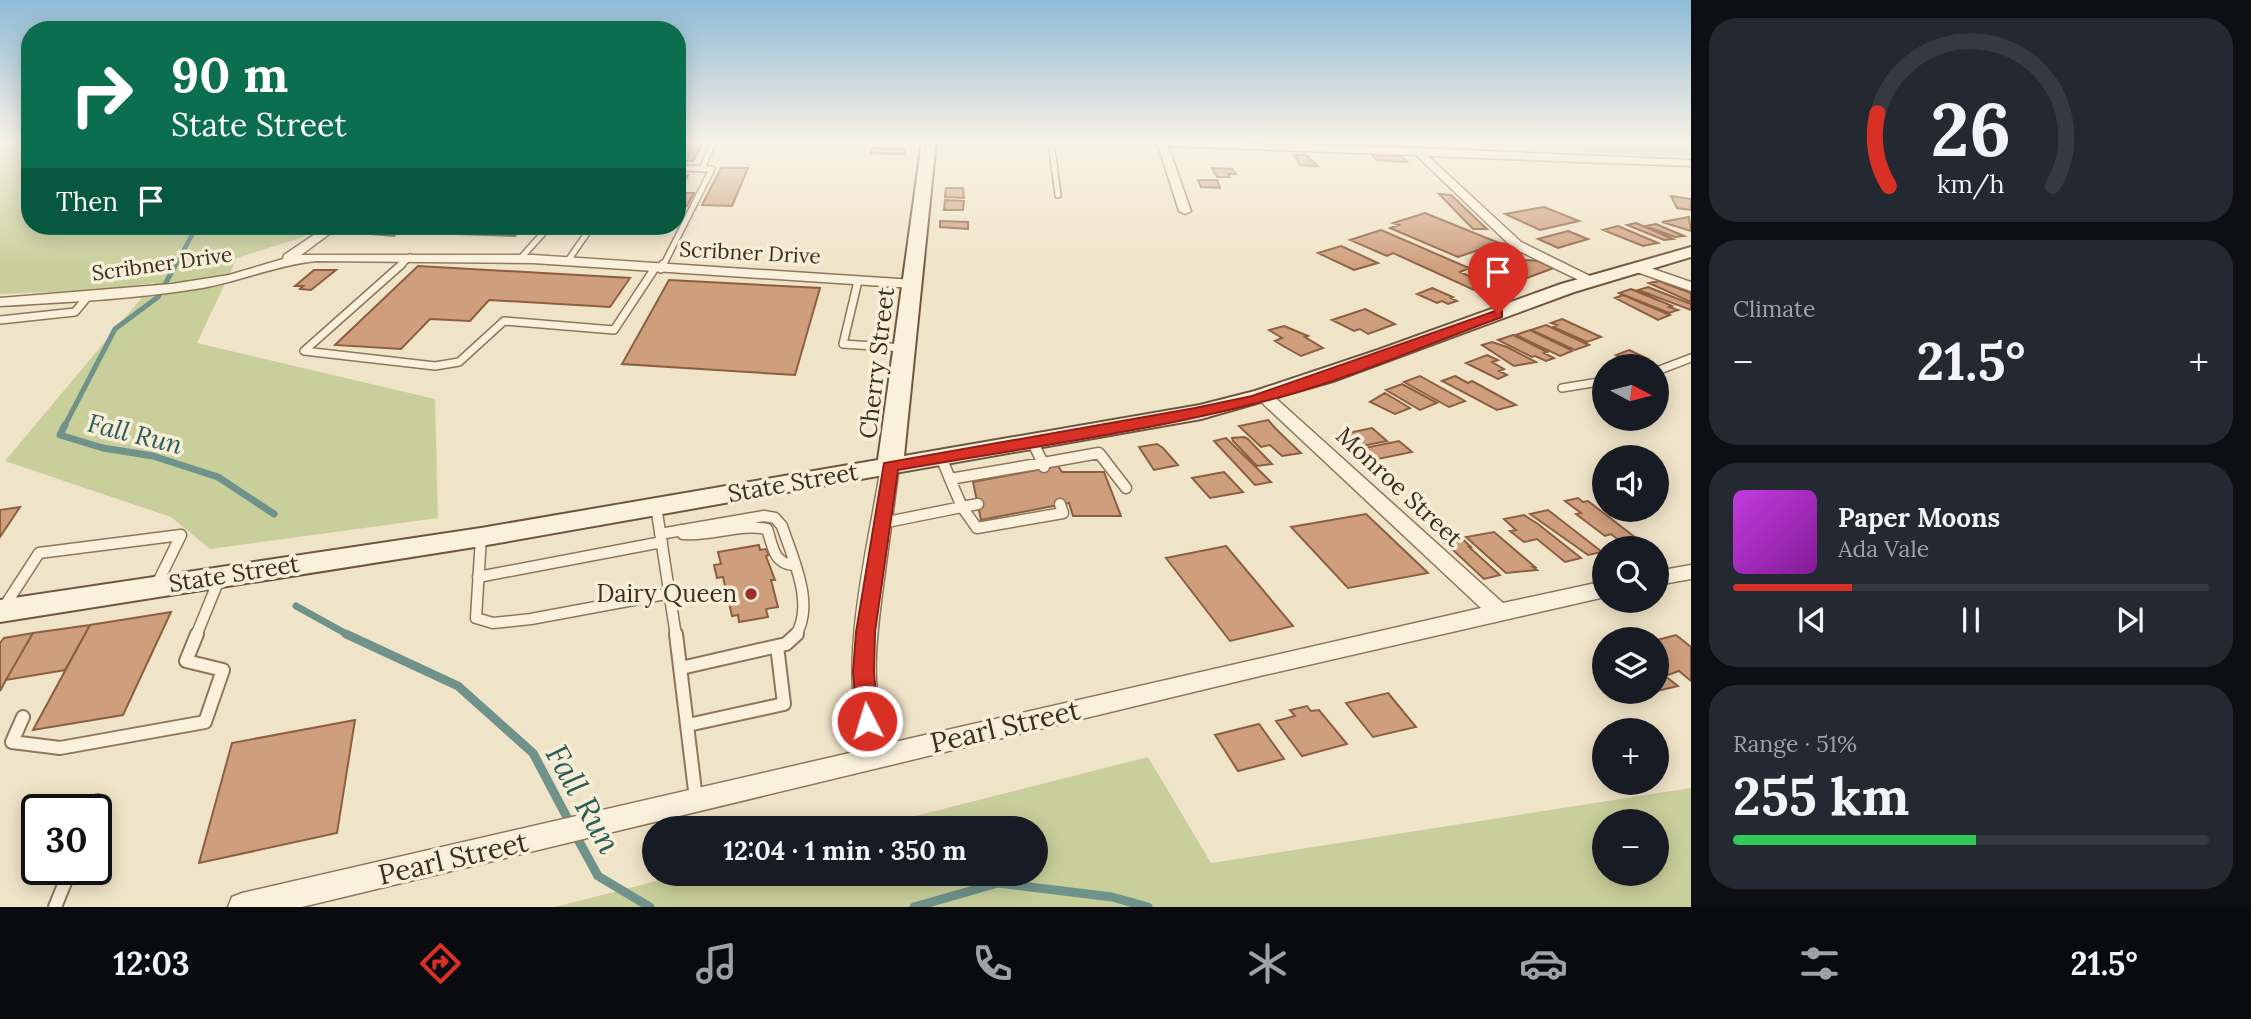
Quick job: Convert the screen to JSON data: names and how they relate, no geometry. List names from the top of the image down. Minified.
{"streets":{"main road":["Cherry Street","State Street"],"street":["Scribner Drive","Monroe Street","Pearl Street"]},"crossings":[["Scribner Drive","Cherry Street"],["Cherry Street","State Street"],["Cherry Street","Pearl Street"],["State Street","Monroe Street"],["Monroe Street","Pearl Street"]],"water":["Fall Run"],"places":["Dairy Queen"],"north":"right","page":{"turn":["90 m","State Street"],"then":"Then","tile":["Climate",["Range · 51%","255 km"]],"heat":["−","21.5°","+"],"map_buttons":["+","−"],"song":["Paper Moons","Ada Vale"],"limit":"30","trip":"12:04 · 1 min · 350 m","tabs":["12:03","21.5°"],"gauge":["26","km/h"]}}
